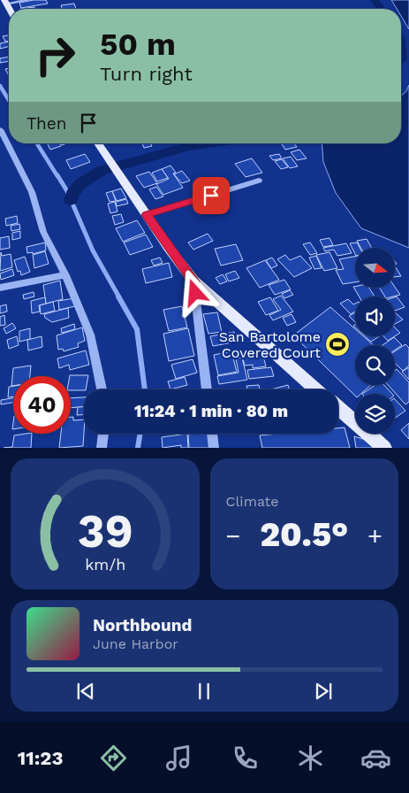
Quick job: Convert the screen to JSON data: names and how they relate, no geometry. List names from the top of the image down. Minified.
{"places":{"sports":["San Bartolome Covered Court"]},"north":"right","page":{"turn":["50 m","Turn right"],"then":"Then","limit":"40","trip":"11:24 · 1 min · 80 m","tile":"Climate","heat":["−","20.5°","+"],"song":["Northbound","June Harbor"],"tabs":"11:23","gauge":["39","km/h"]}}
